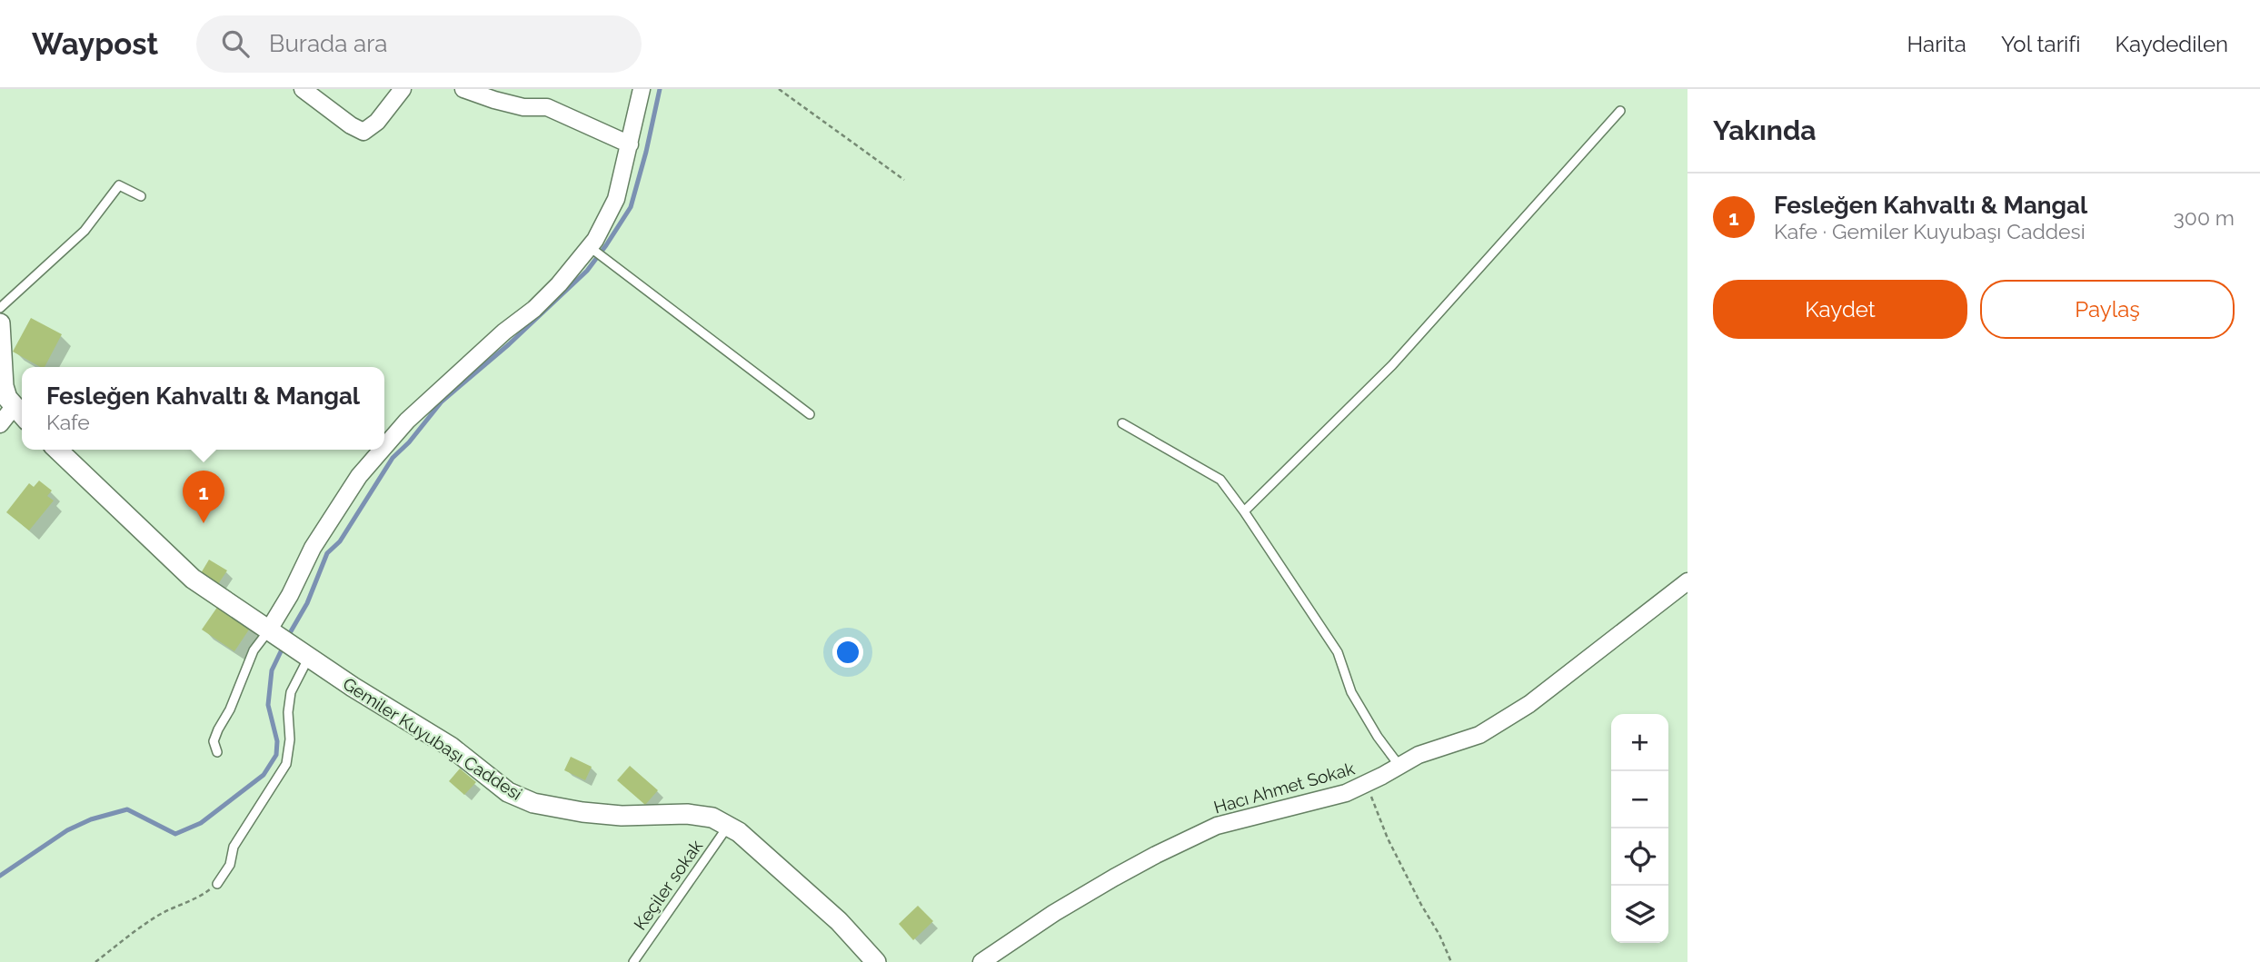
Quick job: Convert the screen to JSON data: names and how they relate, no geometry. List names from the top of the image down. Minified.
{"streets":{"street":["Gemiler Kuyubaşı Caddesi","Hacı Ahmet Sokak"],"lane":["Keçiler sokak"]},"crossings":[["Gemiler Kuyubaşı Caddesi","Keçiler sokak"]],"page":{"header":"Waypost","search":"Burada ara","nav":["Harita","Yol tarifi","Kaydedilen"],"heading":"Yakında","list":[{"mark":"1","name":"Fesleğen Kahvaltı & Mangal","note":"Kafe · Gemiler Kuyubaşı Caddesi","value":"300 m"}],"buttons":["Kaydet","Paylaş"],"popup":["Fesleğen Kahvaltı & Mangal","Kafe"],"pins":"1","map_buttons":["+","−"]}}
